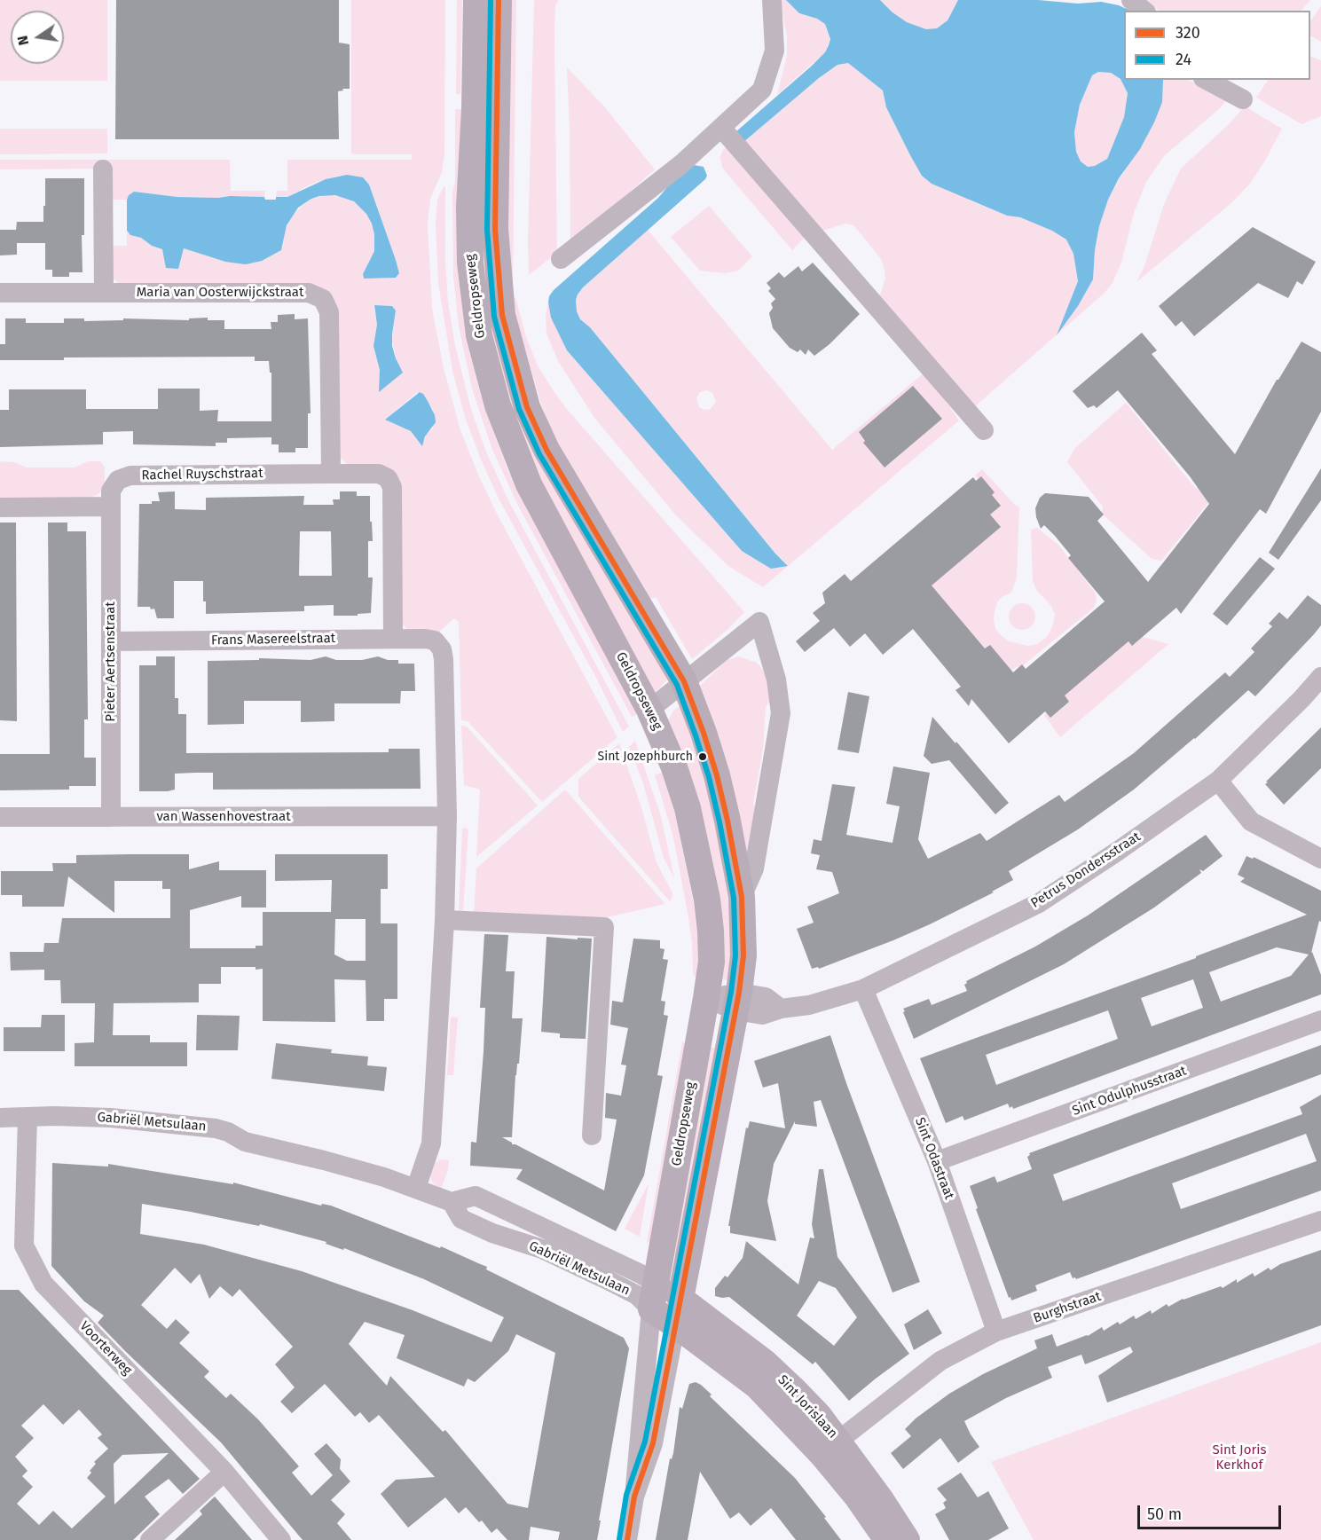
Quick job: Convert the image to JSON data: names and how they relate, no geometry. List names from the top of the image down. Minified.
{"streets":{"main road":["Geldropseweg","Sint Jorislaan"],"street":["Maria van Oosterwijckstraat","Rachel Ruyschstraat","Frans Masereelstraat","Pieter Aertsenstraat","van Wassenhovestraat","Petrus Dondersstraat","Sint Odulphusstraat","Gabriël Metsulaan","Sint Odastraat","Burghstraat","Voorterweg"]},"crossings":[["Maria van Oosterwijckstraat","Rachel Ruyschstraat"],["Geldropseweg","Petrus Dondersstraat"],["Geldropseweg","Gabriël Metsulaan"],["Geldropseweg","Sint Jorislaan"],["Rachel Ruyschstraat","Pieter Aertsenstraat"],["Frans Masereelstraat","Pieter Aertsenstraat"],["Frans Masereelstraat","van Wassenhovestraat"],["Pieter Aertsenstraat","van Wassenhovestraat"],["Petrus Dondersstraat","Sint Odastraat"],["Sint Odulphusstraat","Sint Odastraat"],["Gabriël Metsulaan","Voorterweg"],["Gabriël Metsulaan","Sint Jorislaan"],["Sint Odastraat","Burghstraat"],["Burghstraat","Sint Jorislaan"]],"parks":["Sint Joris Kerkhof"],"places":["Sint Jozephburch"],"lines":["transit line 320","transit line 24"],"legend":["320","24"],"scale_bar":"50 m","north":"left"}
